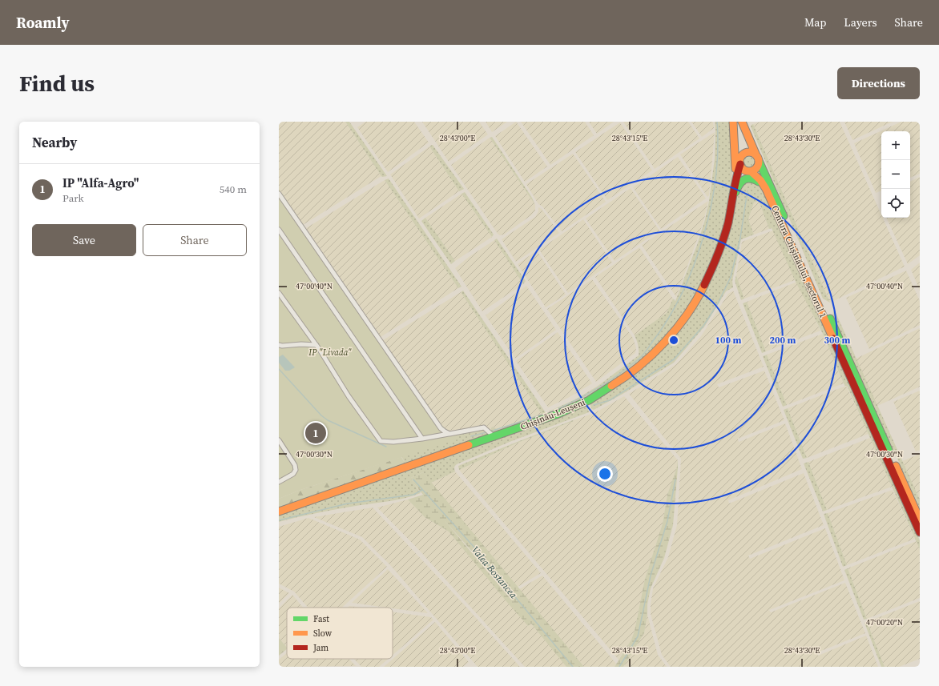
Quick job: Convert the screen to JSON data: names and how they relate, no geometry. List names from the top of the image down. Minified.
{"streets":{"highway":["Centura Chișinăului, sectorul 1","Chișinău-Leușeni"]},"water":["Valea Bostancea"],"parks":["IP \"Livada\""],"legend":["Fast","Slow","Jam"],"page":{"header":"Roamly","nav":["Map","Layers","Share"],"buttons":["Directions",["Save","Share"]],"title":"Find us","heading":"Nearby","map_buttons":["+","−"],"list":[{"mark":"1","name":"IP \"Alfa-Agro\"","note":"Park","value":"540 m"}],"pins":"1"},"coordinates":["28°43'00\"E","28°43'15\"E","28°43'30\"E","47°00'40\"N","47°00'30\"N","47°00'20\"N"],"rings":["100 m","200 m","300 m"]}
